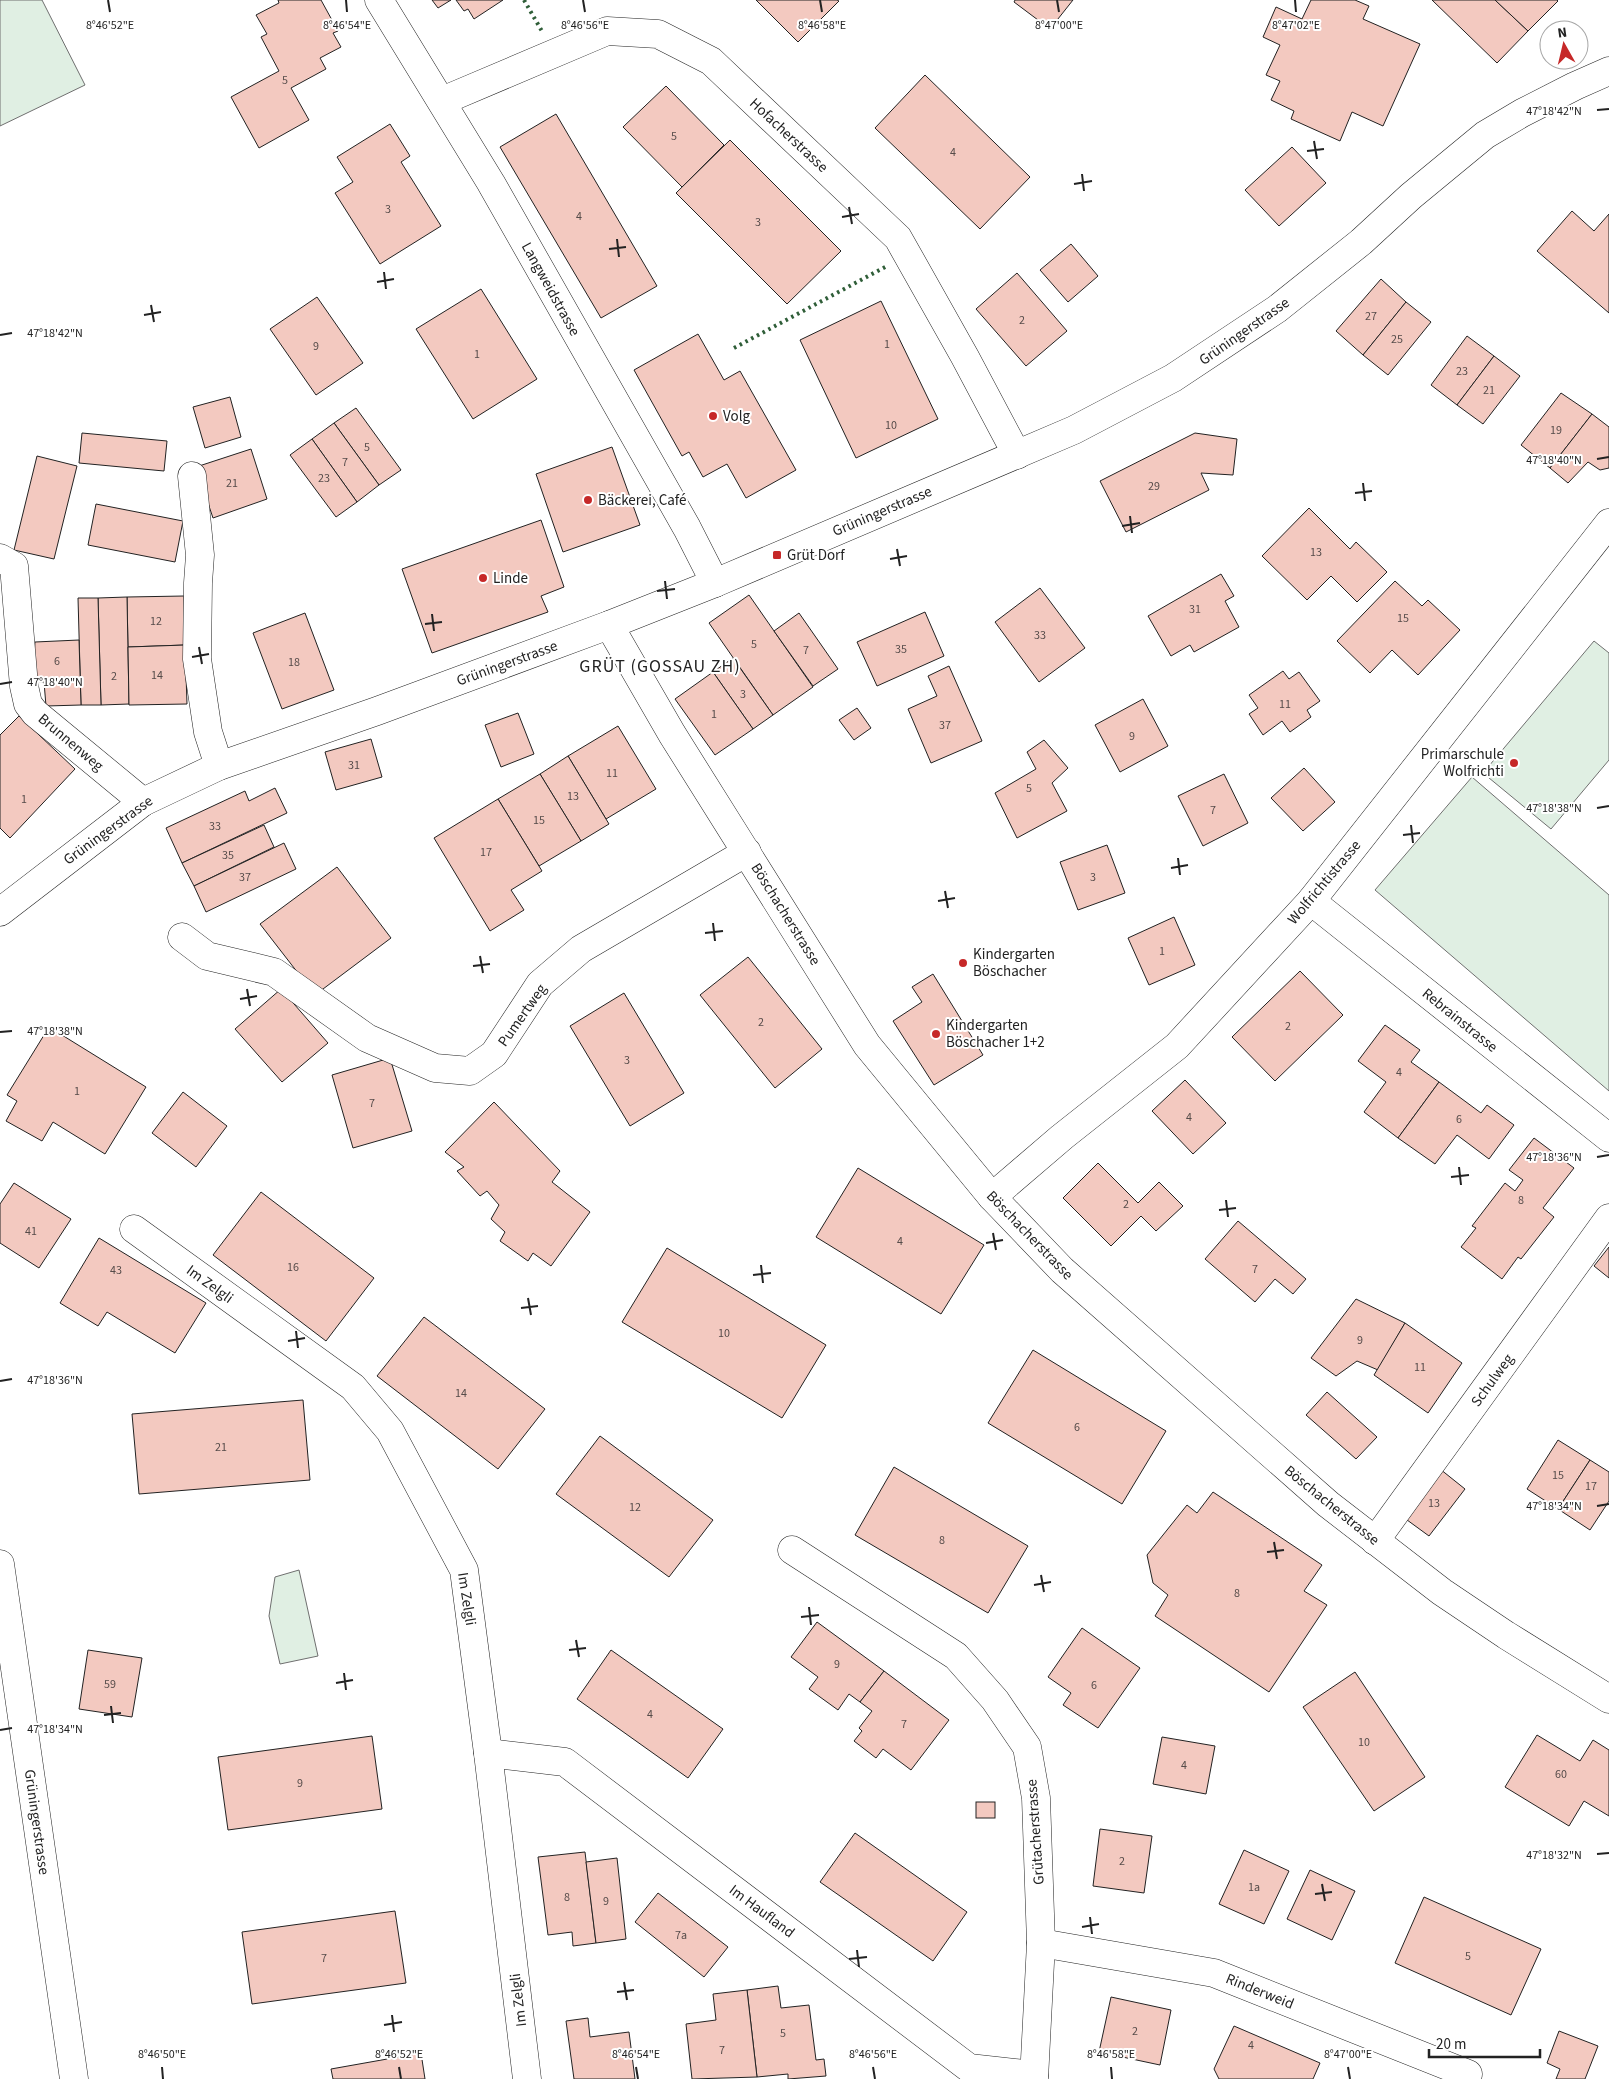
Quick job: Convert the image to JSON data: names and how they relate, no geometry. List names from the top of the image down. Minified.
{"streets":{"street":["Hofacherstrasse","Langweidstrasse","Grüningerstrasse","Brunnenweg","Wolfrichtistrasse","Böschacherstrasse","Pumertweg","Rebrainstrasse","Im Zelgli","Schulweg","Grütacherstrasse","Im Haufland","Rinderweid"]},"crossings":[["Hofacherstrasse","Langweidstrasse"],["Hofacherstrasse","Grüningerstrasse"],["Langweidstrasse","Grüningerstrasse"],["Grüningerstrasse","Brunnenweg"],["Grüningerstrasse","Böschacherstrasse"],["Wolfrichtistrasse","Böschacherstrasse"],["Wolfrichtistrasse","Rebrainstrasse"],["Böschacherstrasse","Pumertweg"],["Böschacherstrasse","Schulweg"],["Im Zelgli","Im Haufland"],["Grütacherstrasse","Im Haufland"],["Grütacherstrasse","Rinderweid"]],"districts":["GRÜT (GOSSAU ZH)"],"places":{"other":["Volg","Bäckerei, Café","Linde","Primarschule Wolfrichti","Kindergarten Böschacher","Kindergarten Böschacher 1+2"],"transit":["Grüt Dorf"]},"house_numbers":["5","5","4","3","4","3","27","2","25","1","9","1","23","21","10","19","5","7","23","21","29","13","31","15","12","33","5","35","7","6","18","14","2","3","11","1","37","9","31","11","5","13","1","7","15","33","17","35","37","3","1","2","2","3","4","1","7","4","6","8","2","41","4","16","7","43","10","9","11","14","6","21","15","17","13","12","8","8","9","59","6","4","7","10","4","60","9","2","1a","8","9","7a","5","7","2","5","4","7"],"scale_bar":"20 m","north":"top","coordinates":["8°46'52\"E","8°46'54\"E","8°46'56\"E","8°46'58\"E","8°47'00\"E","8°47'02\"E","47°18'42\"N","47°18'40\"N","47°18'38\"N","47°18'36\"N","47°18'34\"N","47°18'32\"N","8°46'50\"E"]}
